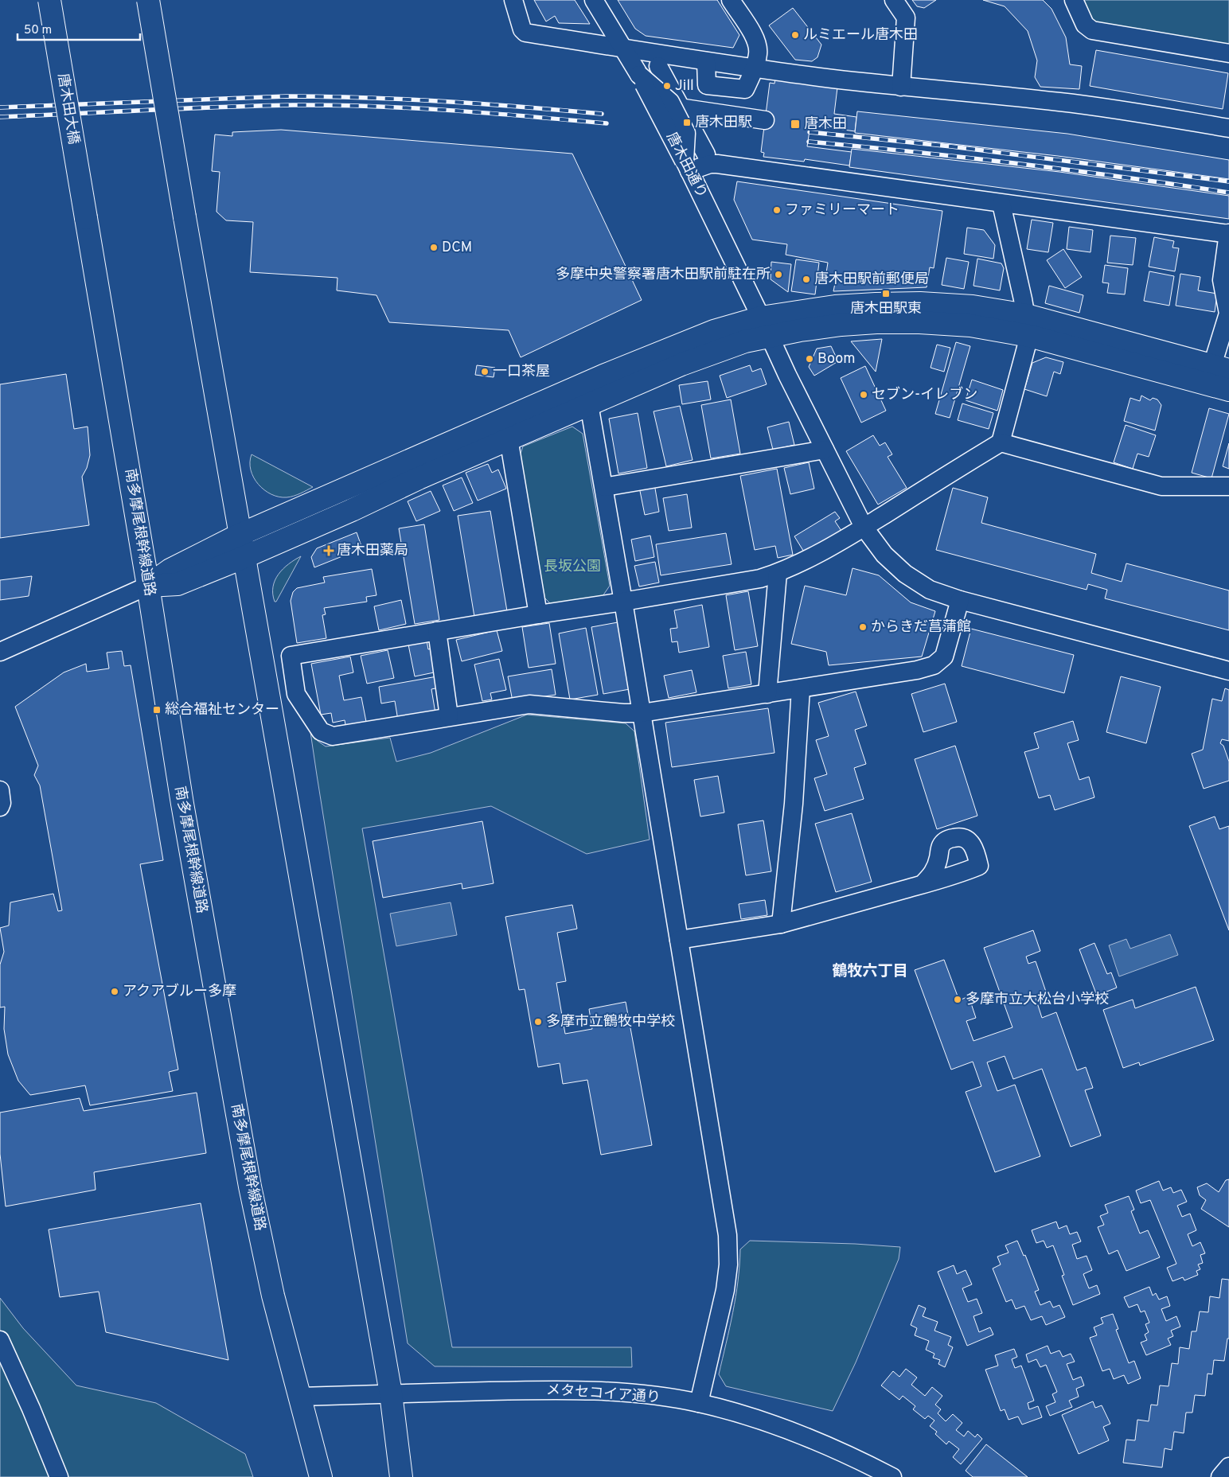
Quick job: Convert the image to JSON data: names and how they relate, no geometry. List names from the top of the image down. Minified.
{"streets":{"main road":["唐木田大橋","南多摩尾根幹線道路"],"street":["唐木田通り","メタセコイア通り"]},"crossings":[["唐木田大橋","南多摩尾根幹線道路"],["南多摩尾根幹線道路","メタセコイア通り"]],"districts":["鶴牧六丁目"],"parks":["長坂公園"],"places":{"other":["ルミエール唐木田","Jill","ファミリーマート","DCM","多摩中央警察署唐木田駅前駐在所","唐木田駅前郵便局","Boom","一口茶屋","セブン-イレブン","からきだ菖蒲館","アクアブルー多摩","多摩市立大松台小学校","多摩市立鶴牧中学校"],"transit":["唐木田駅","唐木田","唐木田駅東","総合福祉センター"],"health":["唐木田薬局"]},"scale_bar":"50 m"}
